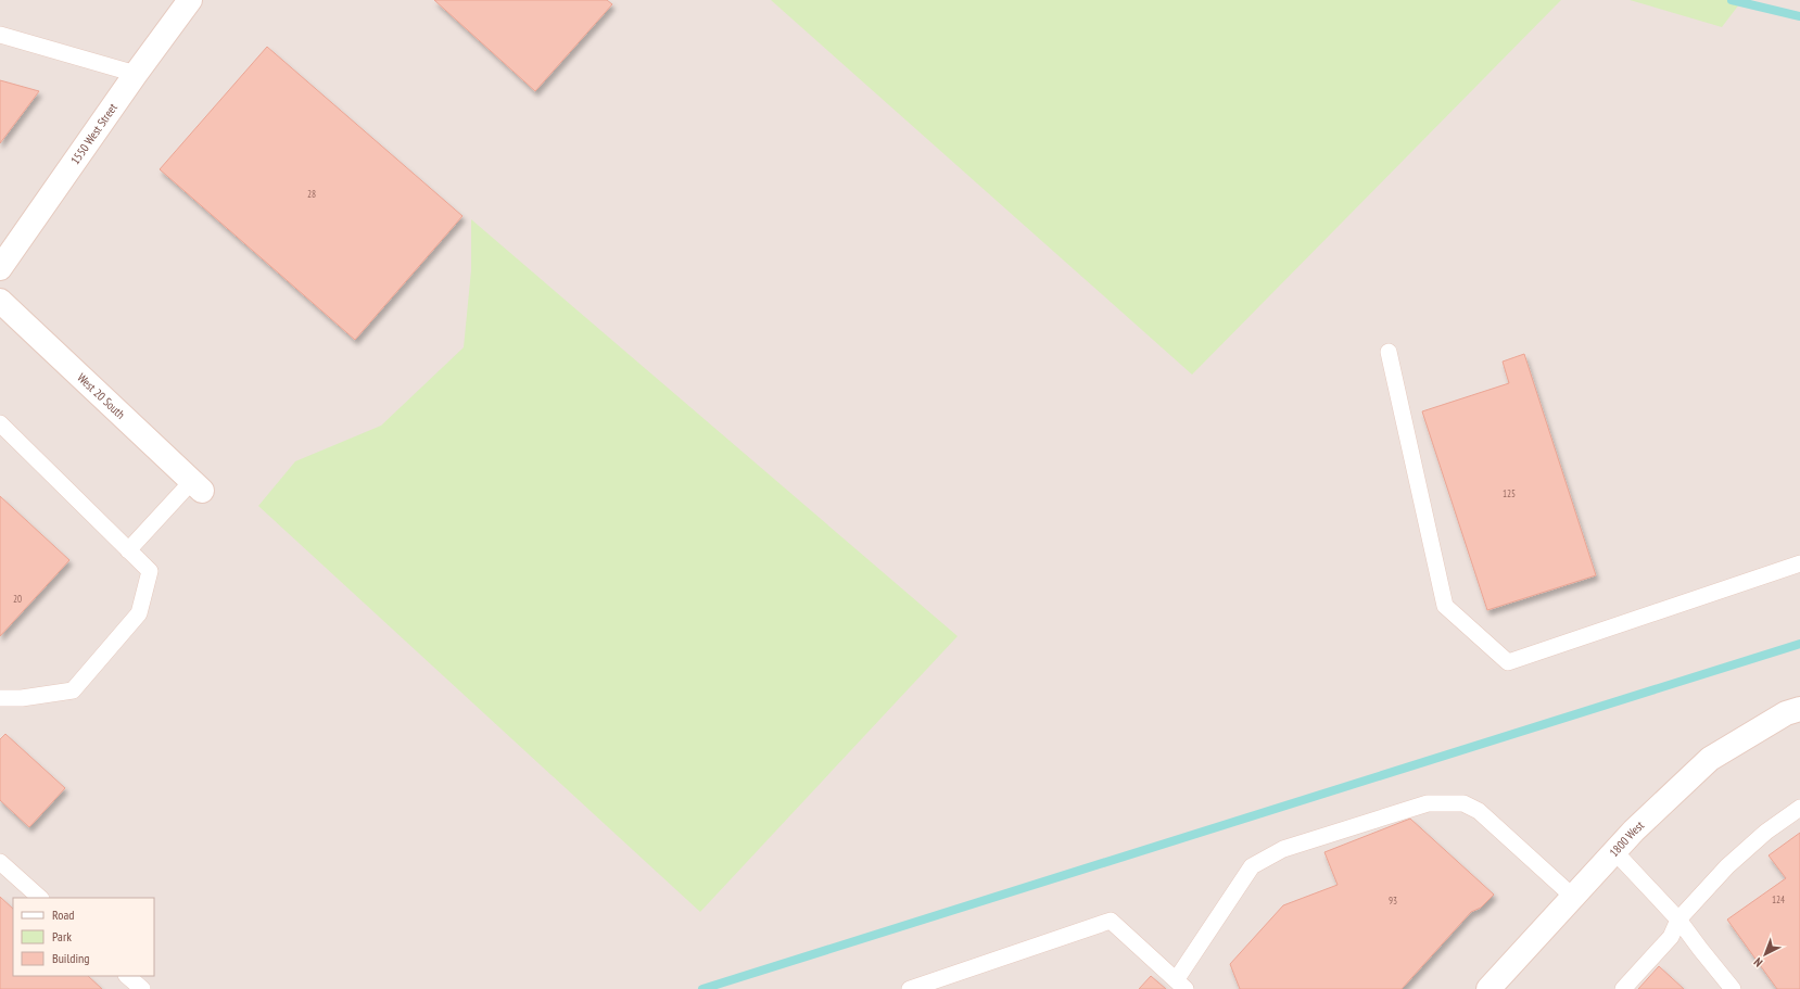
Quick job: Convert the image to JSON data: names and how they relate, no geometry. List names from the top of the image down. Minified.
{"streets":{"street":["1550 West Street","West 20 South","1800 West"]},"house_numbers":["28","125","20","124","93"],"legend":["Road","Park","Building"],"north":"bottom left"}
